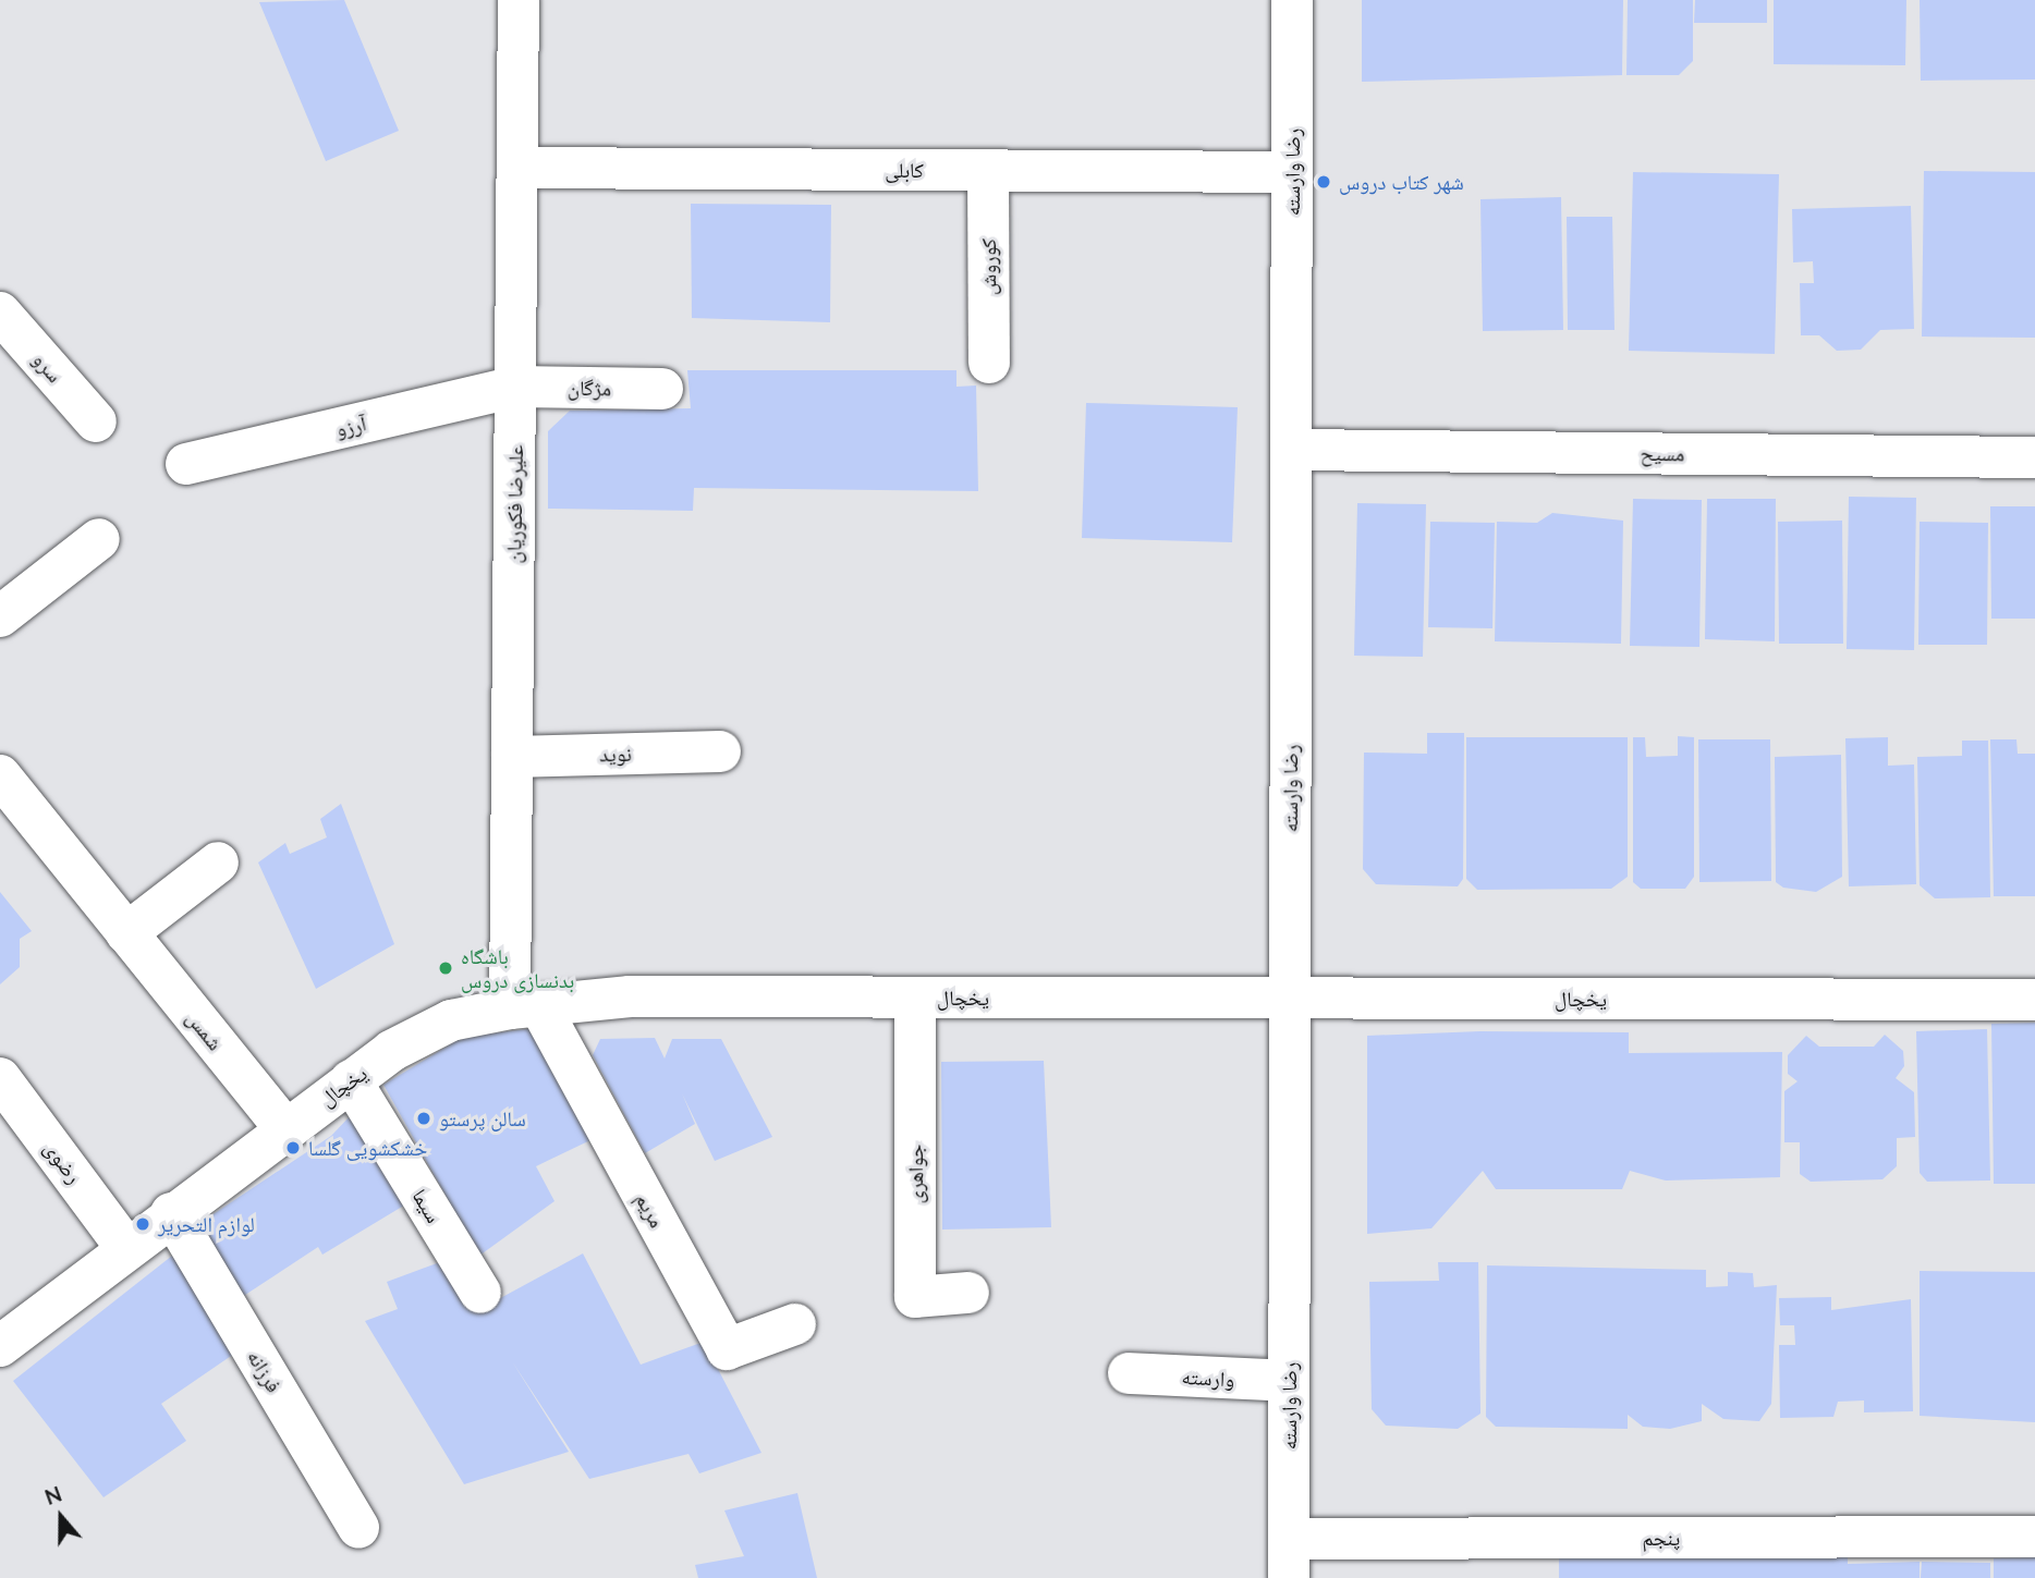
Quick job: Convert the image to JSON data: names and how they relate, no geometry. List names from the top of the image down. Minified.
{"streets":{"street":["کابلی","رضا وارسته","کوروش","سرو","مژگان","آرزو","مسیح","علیرضا فکوریان","نوید","یخچال","شمس","رضوی","جواهری","سیما","مریم","فرزانه","وارسته","پنجم"]},"crossings":[["کابلی","رضا وارسته"],["کابلی","کوروش"],["کابلی","علیرضا فکوریان"],["رضا وارسته","مسیح"],["رضا وارسته","یخچال"],["رضا وارسته","وارسته"],["رضا وارسته","پنجم"],["مژگان","آرزو"],["مژگان","علیرضا فکوریان"],["آرزو","علیرضا فکوریان"],["علیرضا فکوریان","نوید"],["علیرضا فکوریان","یخچال"],["علیرضا فکوریان","مریم"],["یخچال","شمس"],["یخچال","رضوی"],["یخچال","جواهری"],["یخچال","سیما"],["یخچال","مریم"],["یخچال","فرزانه"]],"places":["شهر کتاب دروس","باشگاه بدنسازی دروس","سالن پرستو","خشکشویی گلسا","لوازم التحریر"],"north":"top"}
